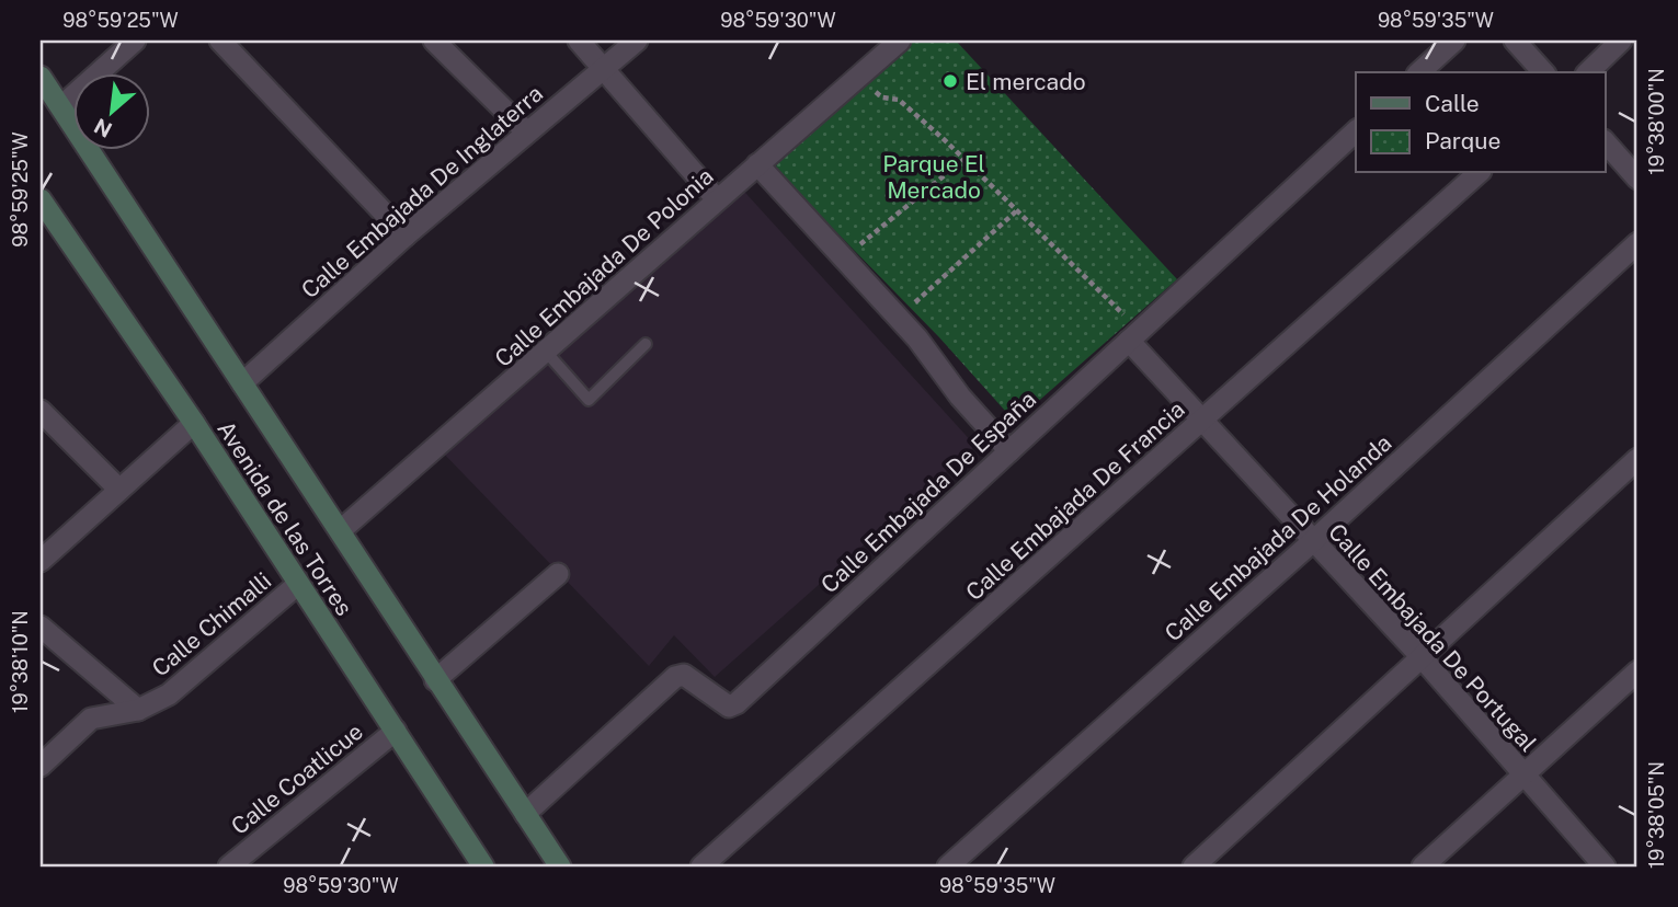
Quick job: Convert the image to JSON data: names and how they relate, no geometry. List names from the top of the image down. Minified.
{"streets":{"main road":["Avenida de las Torres"],"street":["Calle Embajada De Inglaterra","Calle Embajada De Polonia","Calle Embajada De España","Calle Embajada De Francia","Calle Embajada De Holanda","Calle Chimalli","Calle Embajada De Portugal","Calle Coatlicue"]},"crossings":[["Calle Embajada De España","Calle Embajada De Portugal"],["Calle Embajada De Francia","Calle Embajada De Portugal"],["Avenida de las Torres","Calle Chimalli"],["Avenida de las Torres","Calle Coatlicue"],["Calle Embajada De Holanda","Calle Embajada De Portugal"]],"parks":["Parque El Mercado"],"places":["El mercado"],"legend":["Calle","Parque"],"north":"bottom left","coordinates":["98°59'25\"W","98°59'30\"W","98°59'35\"W","19°38'00\"N","19°38'10\"N","19°38'05\"N"]}
